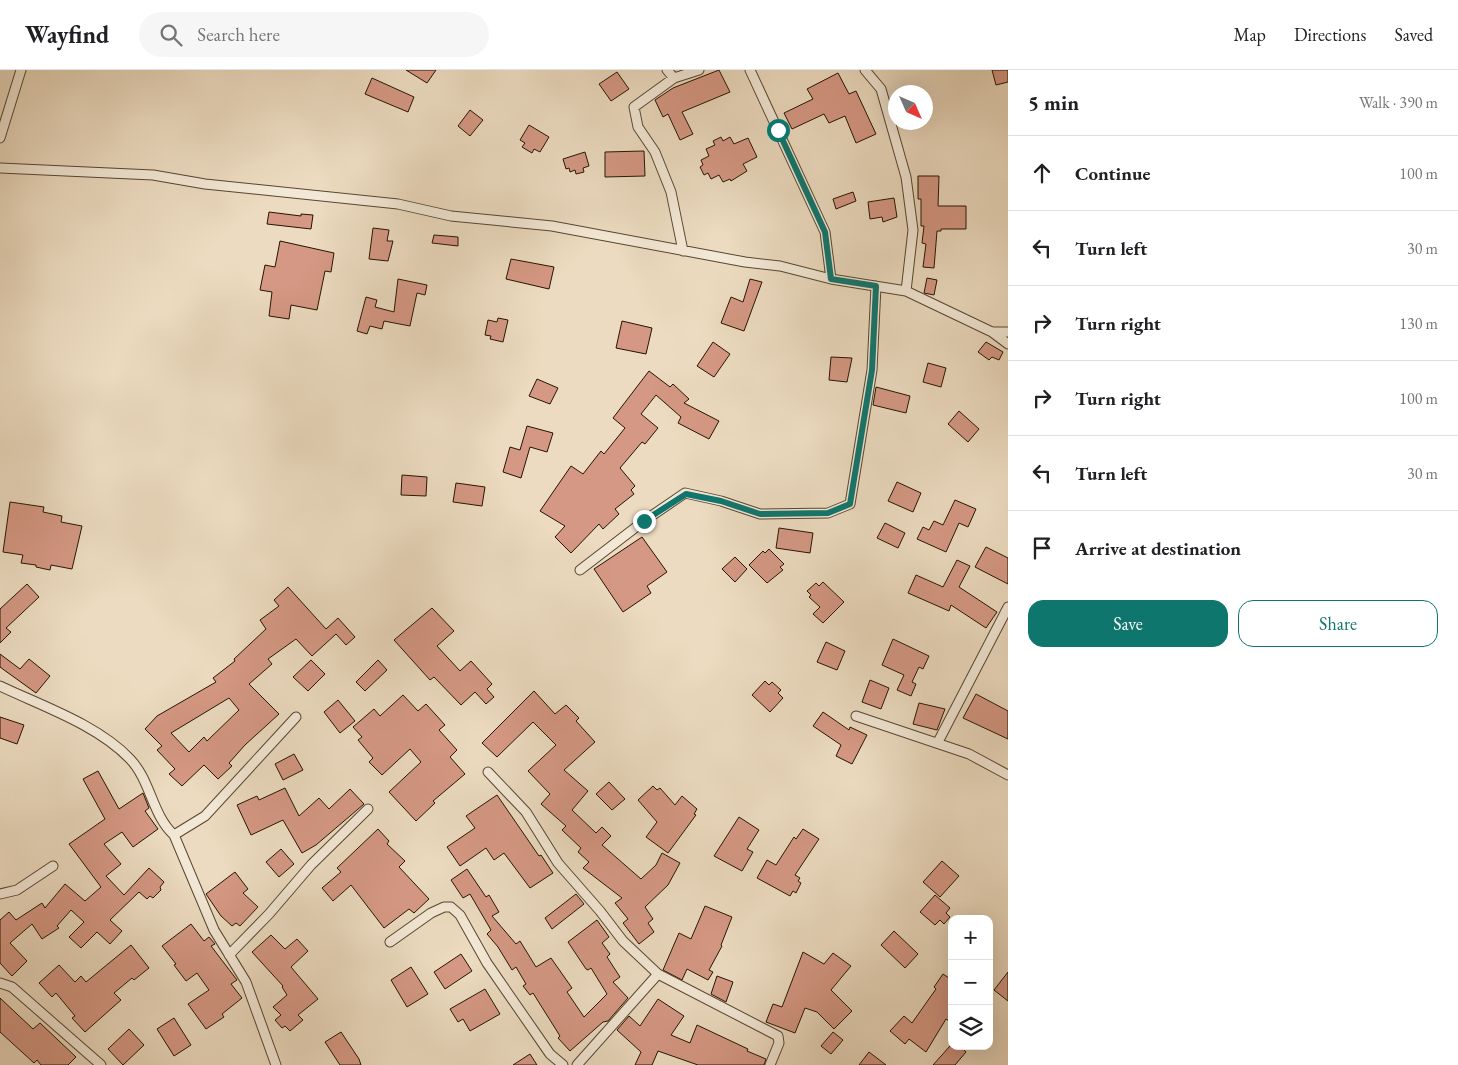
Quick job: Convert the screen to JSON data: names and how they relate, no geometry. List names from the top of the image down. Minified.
{"north":"bottom right","page":{"header":"Wayfind","search":"Search here","nav":["Map","Directions","Saved"],"heading":["5 min","Walk · 390 m"],"list":[["Continue","100 m"],["Turn left","30 m"],["Turn right","130 m"],["Turn right","100 m"],["Turn left","30 m"],"Arrive at destination"],"buttons":["Save","Share"],"map_buttons":["+","−"]}}
